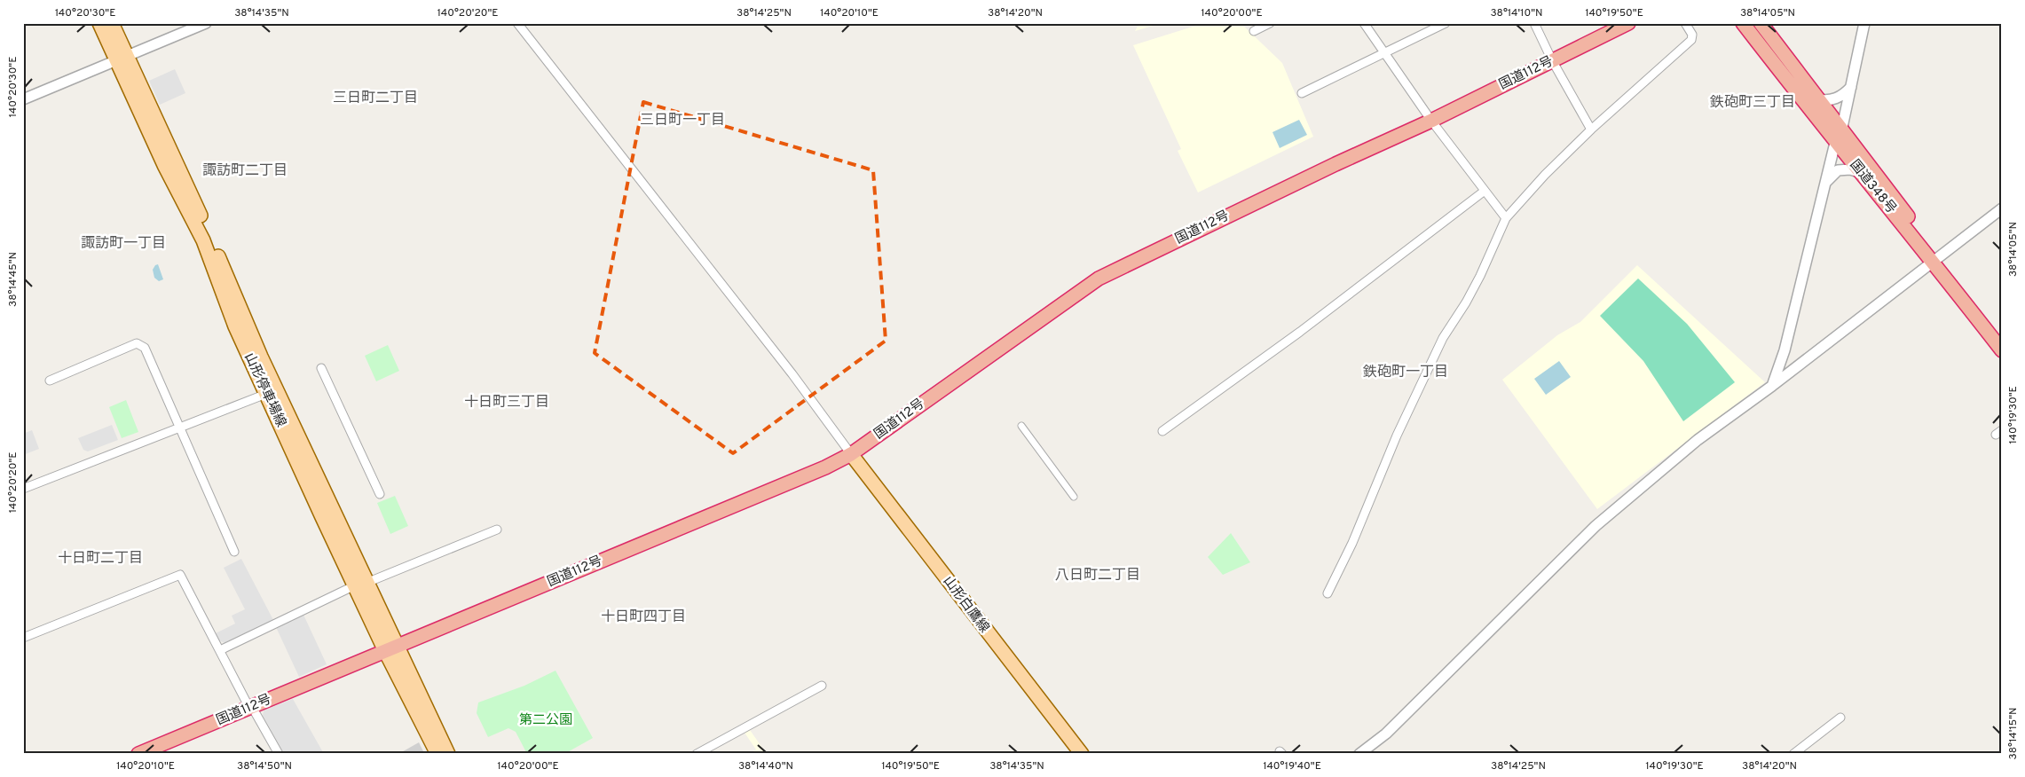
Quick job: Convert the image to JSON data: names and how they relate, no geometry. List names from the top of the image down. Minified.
{"streets":{"highway":["国道112号","国道348号"],"main road":["山形停車場線","山形白鷹線"]},"crossings":[["国道112号","山形停車場線"],["国道112号","山形白鷹線"]],"districts":["三日町二丁目","鉄砲町三丁目","三日町一丁目","諏訪町二丁目","諏訪町一丁目","鉄砲町一丁目","十日町三丁目","十日町二丁目","八日町二丁目","十日町四丁目"],"parks":["第二公園"],"coordinates":["140°20'30\"E","38°14'35\"N","140°20'20\"E","38°14'25\"N","140°20'10\"E","38°14'20\"N","140°20'00\"E","38°14'10\"N","140°19'50\"E","38°14'05\"N","38°14'45\"N","140°19'30\"E","38°14'15\"N","38°14'50\"N","38°14'40\"N","140°19'40\"E"]}
